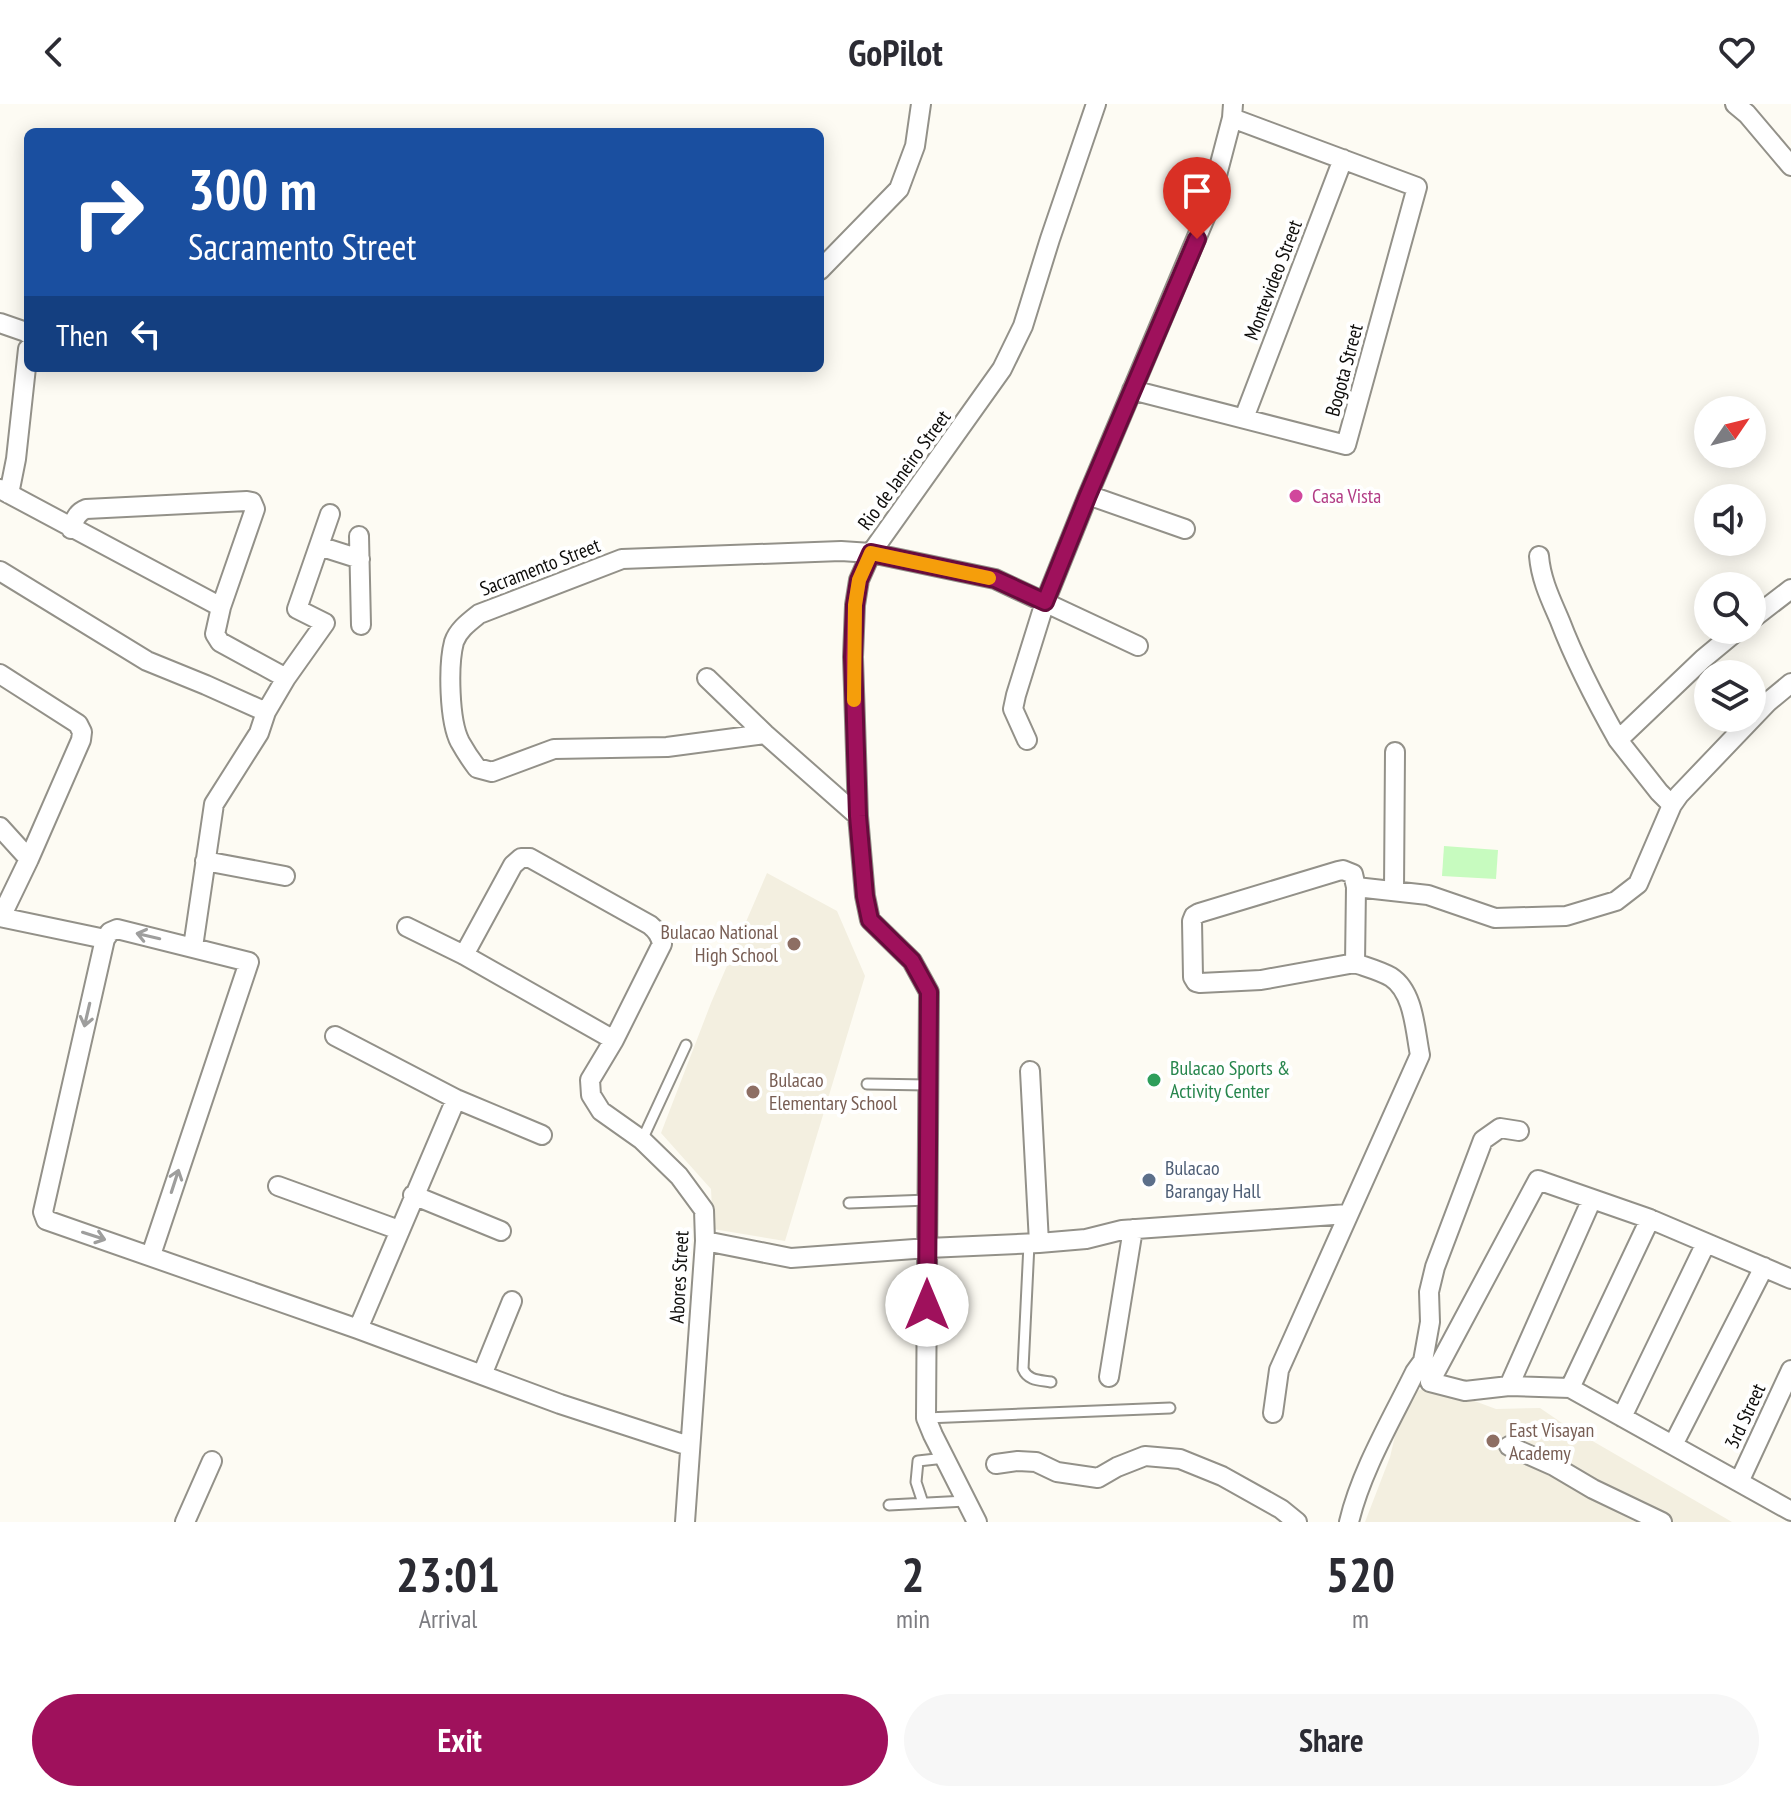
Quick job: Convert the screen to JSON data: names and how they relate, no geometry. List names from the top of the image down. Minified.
{"streets":{"street":["Montevideo Street","Bogota Street","Rio de Janeiro Street","Sacramento Street","Abores Street","3rd Street"]},"crossings":[["Montevideo Street","Bogota Street"],["Rio de Janeiro Street","Sacramento Street"]],"places":["Casa Vista","Bulacao National High School","Bulacao Sports & Activity Center","Bulacao Elementary School","Bulacao Barangay Hall","East Visayan Academy"],"north":"top right","page":{"header":"GoPilot","turn":["300 m","Sacramento Street"],"then":"Then","eta":["23:01","Arrival","2","min","520","m"],"buttons":["Exit","Share"]}}
